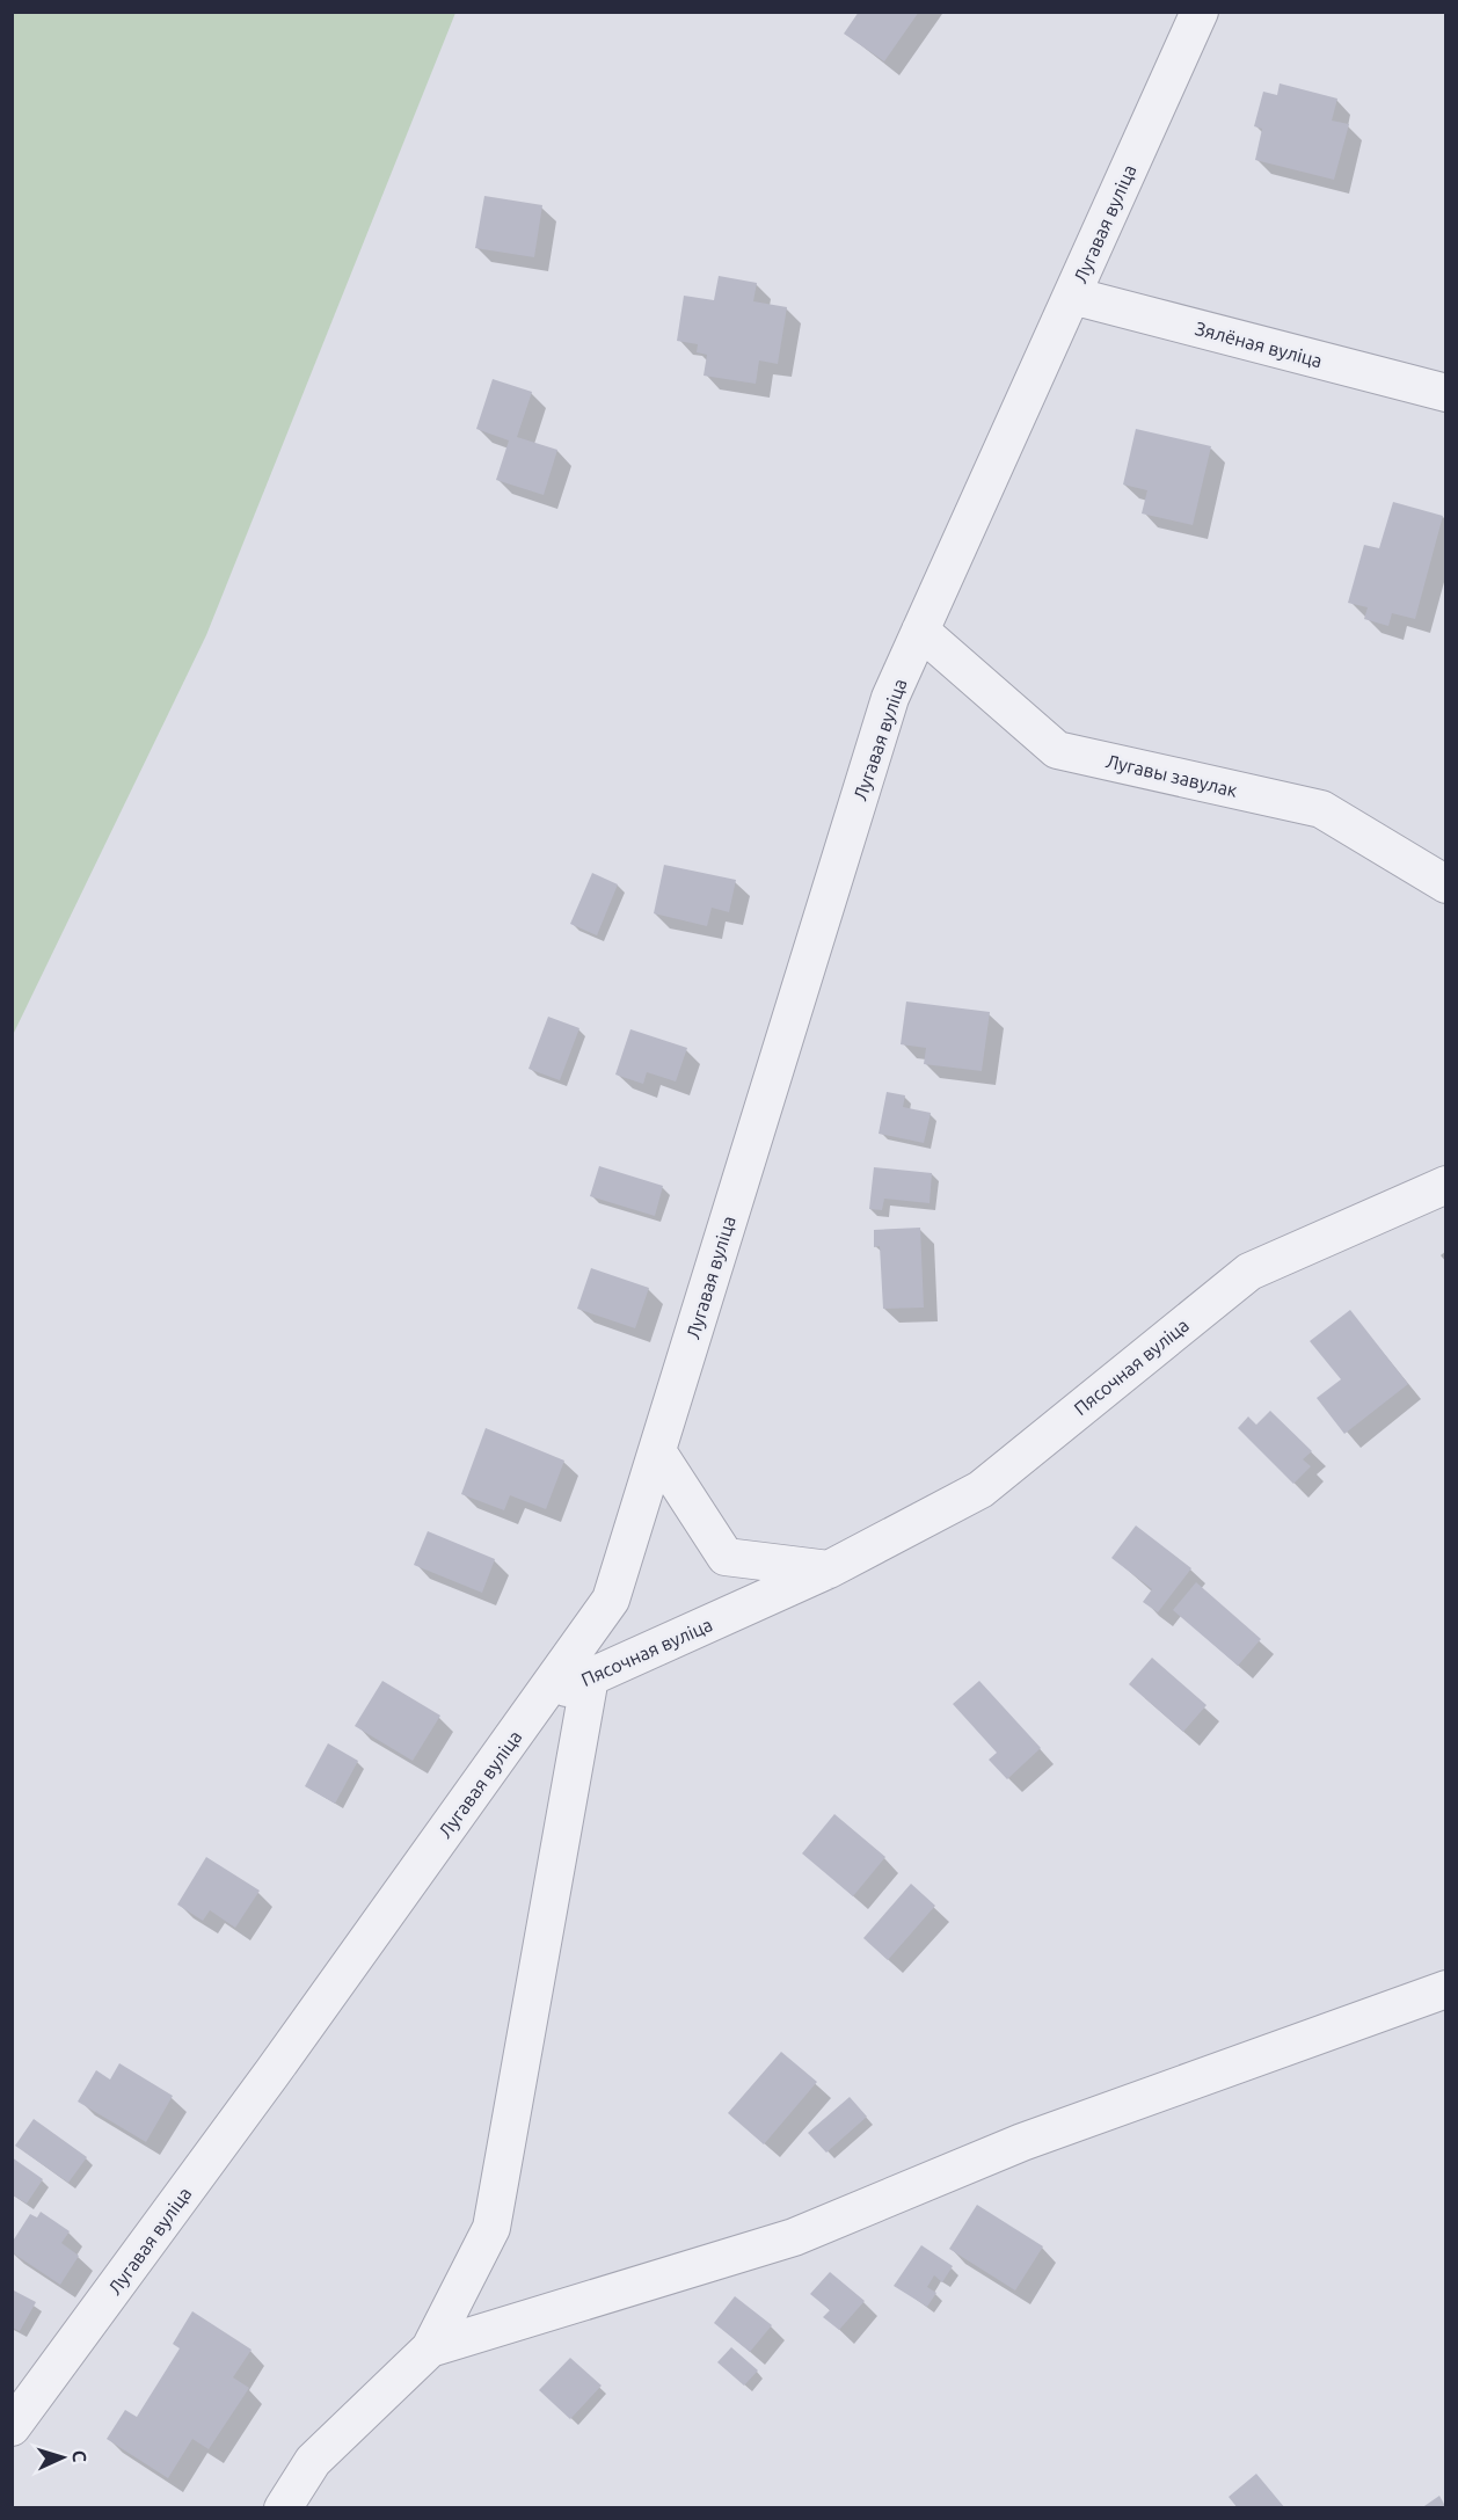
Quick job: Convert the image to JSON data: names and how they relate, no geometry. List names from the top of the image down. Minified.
{"streets":{"street":["Лугавая вуліца","Зялёная вуліца","Лугавы завулак","Пясочная вуліца"]},"crossings":[["Лугавая вуліца","Зялёная вуліца"],["Лугавая вуліца","Лугавы завулак"],["Лугавая вуліца","Пясочная вуліца"]],"north":"right"}
